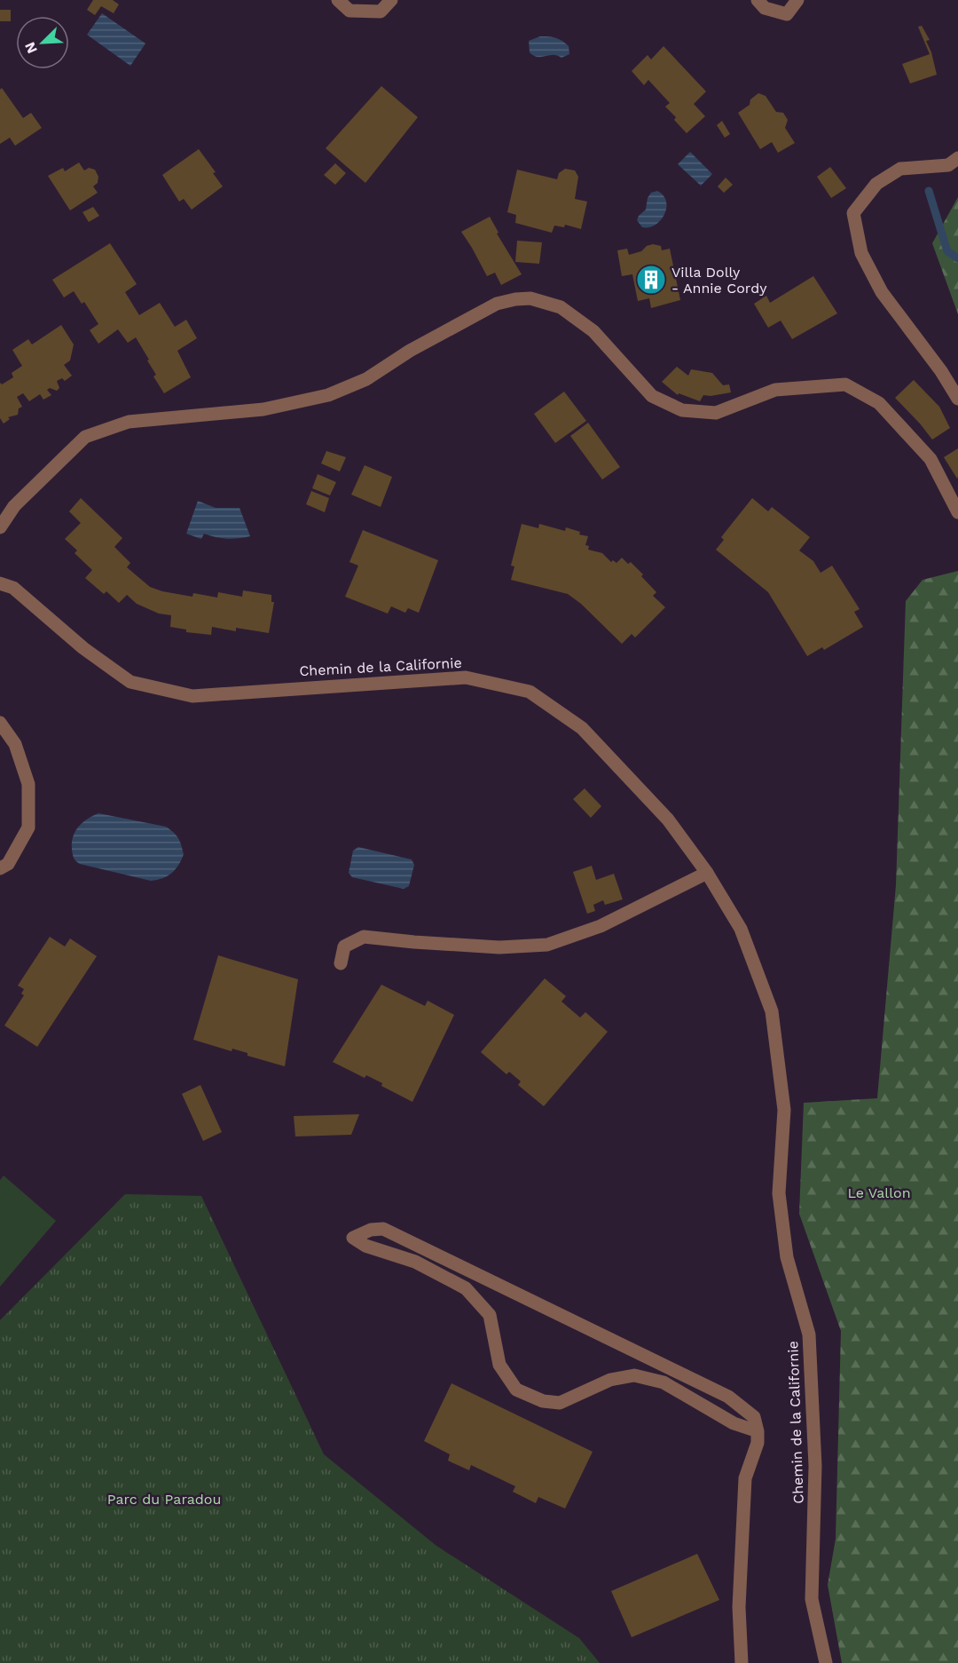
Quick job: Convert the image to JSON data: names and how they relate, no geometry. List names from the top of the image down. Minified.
{"streets":{"street":["Chemin de la Californie"]},"parks":["Le Vallon","Parc du Paradou"],"places":{"building":["Villa Dolly - Annie Cordy"]},"north":"bottom left"}
